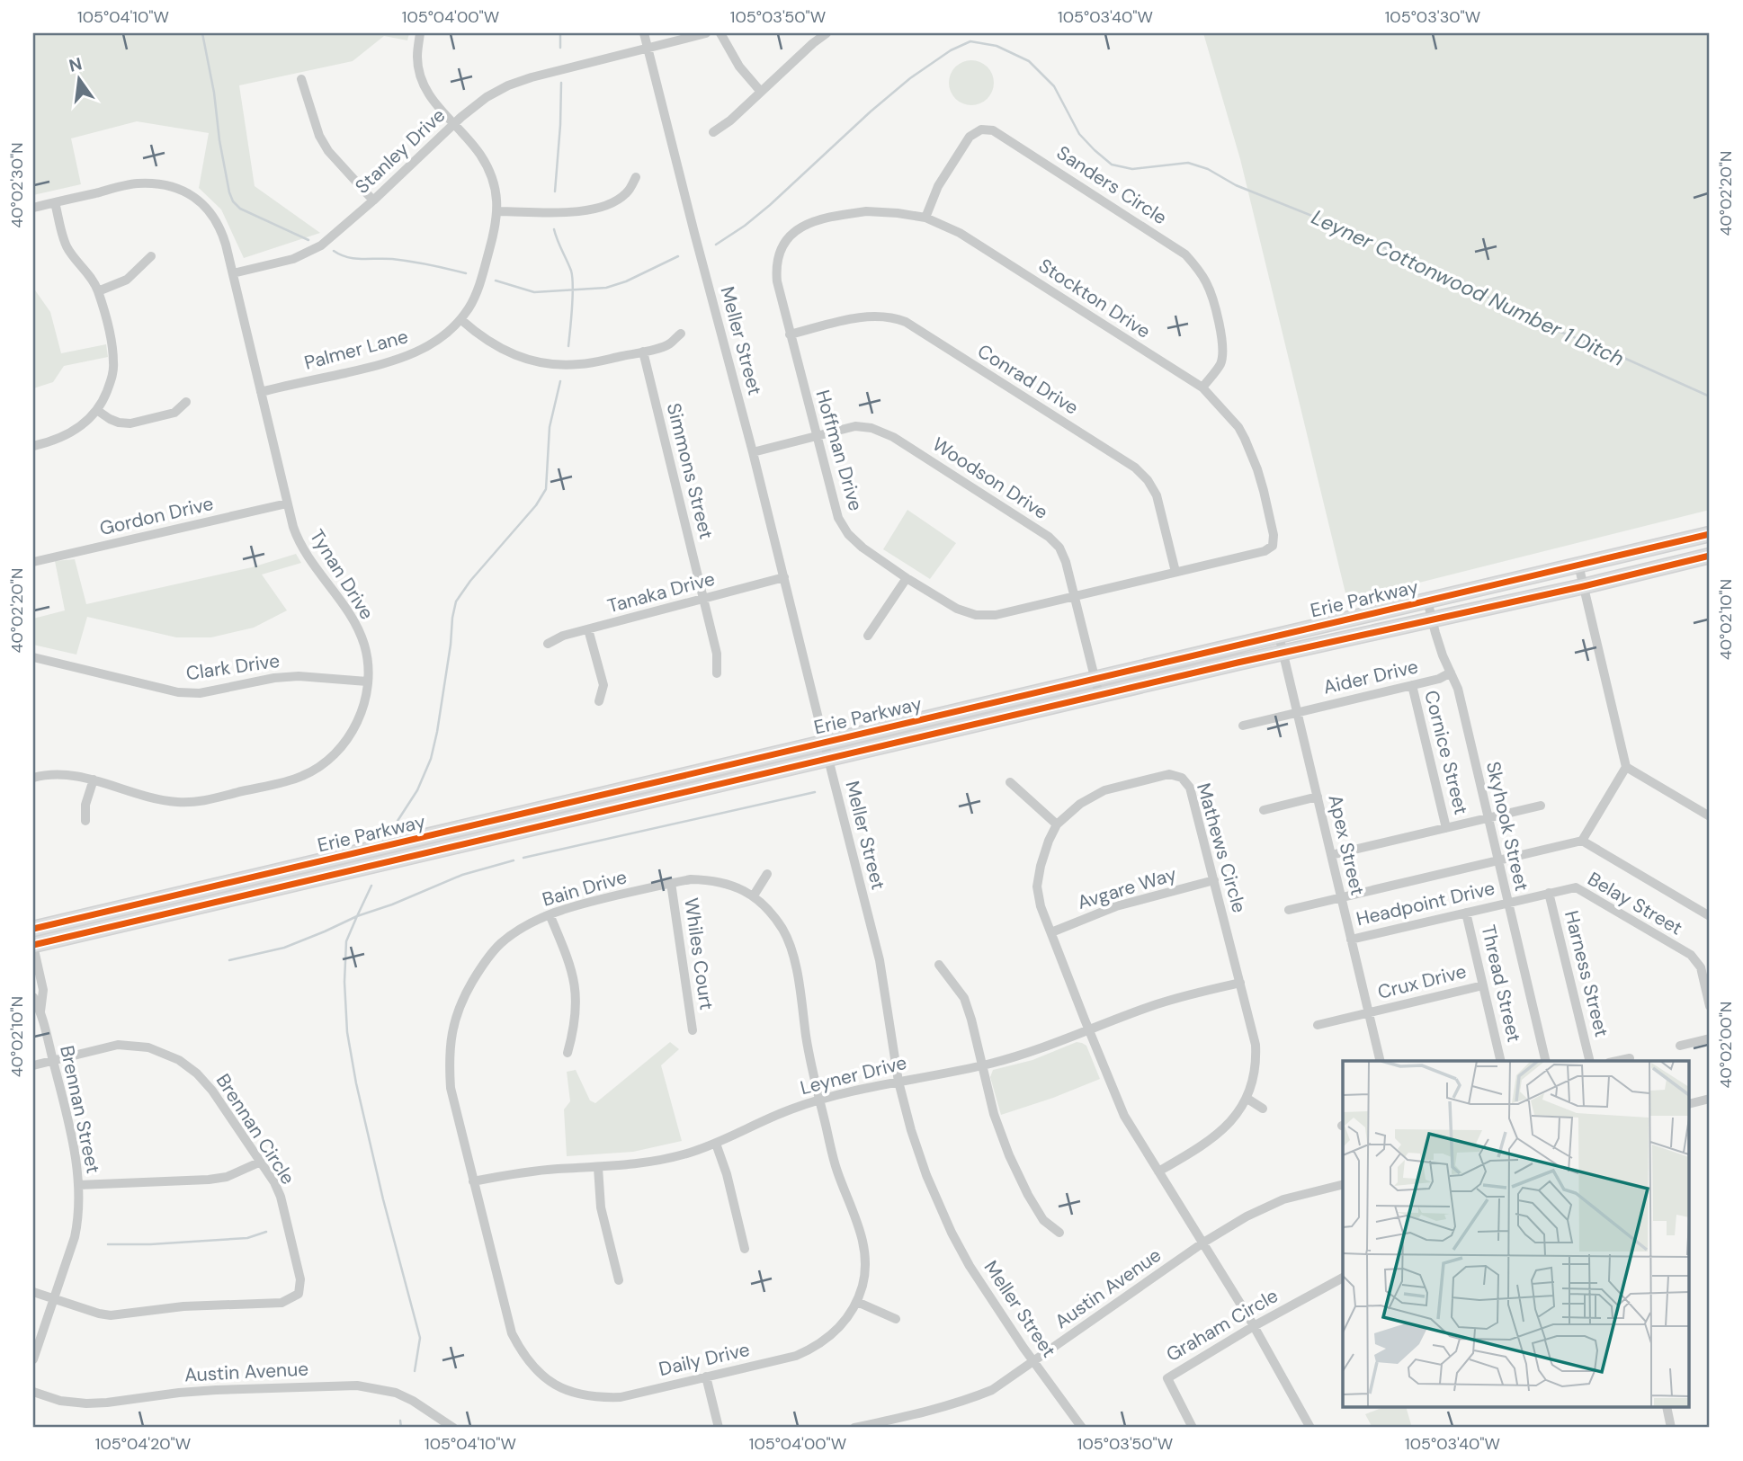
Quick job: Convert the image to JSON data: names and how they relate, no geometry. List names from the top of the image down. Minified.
{"streets":{"main road":["Erie Parkway"],"street":["Stanley Drive","Sanders Circle","Stockton Drive","Meller Street","Palmer Lane","Conrad Drive","Hoffman Drive","Simmons Street","Woodson Drive","Gordon Drive","Tynan Drive","Tanaka Drive","Clark Drive","Aider Drive","Cornice Street","Skyhook Street","Apex Street","Mathews Circle","Bain Drive","Avgare Way","Headpoint Drive","Belay Street","Whiles Court","Harness Street","Crux Drive","Thread Street","Leyner Drive","Brennan Street","Brennan Circle","Austin Avenue","Graham Circle","Daily Drive"]},"crossings":[["Stanley Drive","Meller Street"],["Stanley Drive","Palmer Lane"],["Stanley Drive","Tynan Drive"],["Sanders Circle","Stockton Drive"],["Stockton Drive","Hoffman Drive"],["Meller Street","Woodson Drive"],["Meller Street","Tanaka Drive"],["Meller Street","Erie Parkway"],["Meller Street","Leyner Drive"],["Meller Street","Austin Avenue"],["Palmer Lane","Tynan Drive"],["Conrad Drive","Hoffman Drive"],["Hoffman Drive","Woodson Drive"],["Simmons Street","Tanaka Drive"],["Woodson Drive","Erie Parkway"],["Gordon Drive","Tynan Drive"],["Tynan Drive","Clark Drive"],["Erie Parkway","Skyhook Street"],["Erie Parkway","Apex Street"],["Erie Parkway","Brennan Street"],["Aider Drive","Cornice Street"],["Aider Drive","Skyhook Street"],["Aider Drive","Apex Street"],["Skyhook Street","Headpoint Drive"],["Skyhook Street","Belay Street"],["Apex Street","Headpoint Drive"],["Apex Street","Crux Drive"],["Mathews Circle","Avgare Way"],["Mathews Circle","Leyner Drive"],["Mathews Circle","Austin Avenue"],["Mathews Circle","Graham Circle"],["Bain Drive","Whiles Court"],["Bain Drive","Leyner Drive"],["Bain Drive","Daily Drive"],["Headpoint Drive","Belay Street"],["Headpoint Drive","Thread Street"],["Belay Street","Harness Street"],["Crux Drive","Thread Street"],["Leyner Drive","Daily Drive"],["Brennan Street","Brennan Circle"]],"water":["Leyner Cottonwood Number 1 Ditch"],"north":"top","coordinates":["105°04'10\"W","105°04'00\"W","105°03'50\"W","105°03'40\"W","105°03'30\"W","40°02'30\"N","40°02'20\"N","40°02'10\"N","40°02'00\"N","105°04'20\"W"]}
